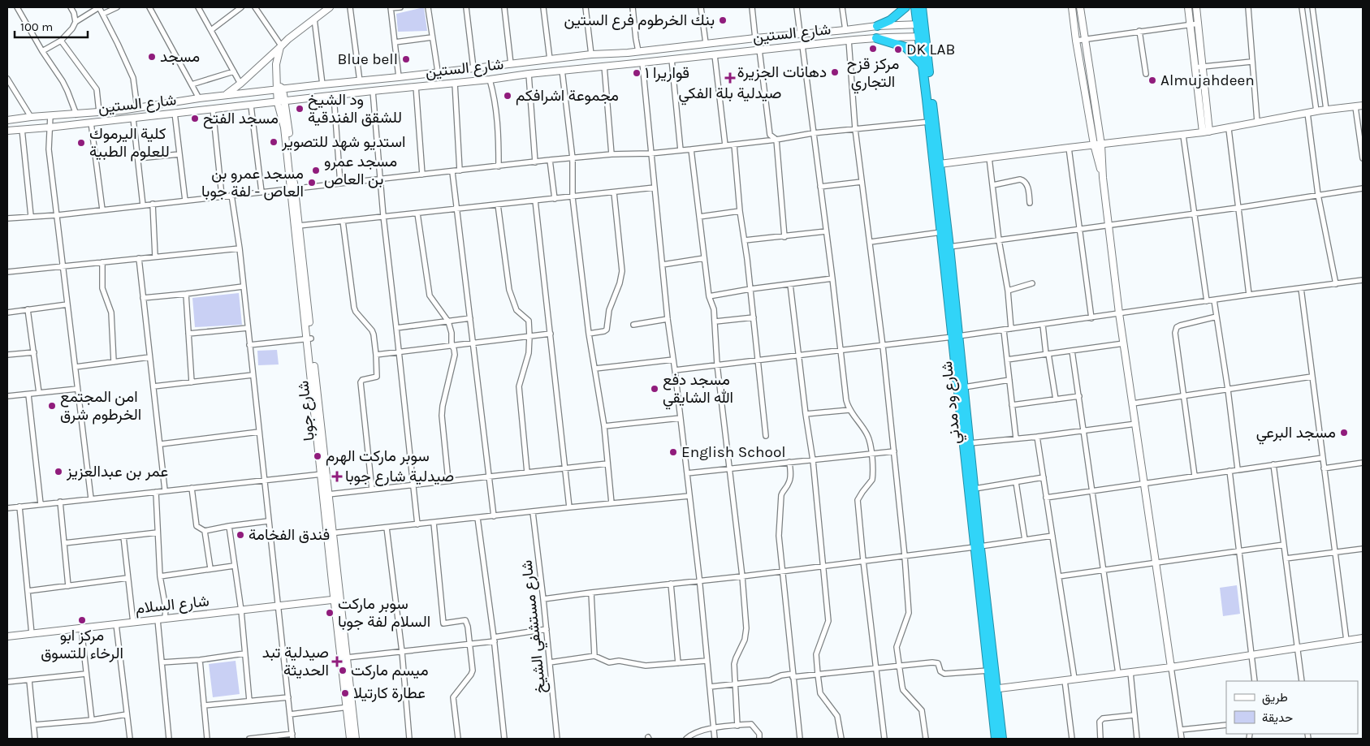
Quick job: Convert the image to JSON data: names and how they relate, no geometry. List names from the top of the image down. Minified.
{"streets":{"highway":["شارع ود مدني"],"street":["شارع الستين","شارع جوبا","شارع السلام","شارع مستشفي الشيخ"]},"crossings":[["شارع الستين","شارع جوبا"],["شارع جوبا","شارع السلام"]],"places":{"other":["بنك الخرطوم فرع الستين","مركز قزح التجاري","DK LAB","مسجد","Blue bell","دهانات الجزيرة","قواريرا ١","Almujahdeen","مجموعة اشرافكم","ود الشيخ للشقق الفندقية","مسجد الفتح","استديو شهد للتصوير","كلية اليرموك للعلوم الطبية","مسجد عمرو بن العاص","مسجد عمرو بن العاص - لفة جوبا","مسجد دفع الله الشايقي","امن المجتمع الخرطوم شرق","مسجد البرعي","English School","سوبر ماركت الهرم","عمر بن عبدالعزيز","فندق الفخامة","سوبر ماركت السلام لفة جوبا","مركز ابو الرخاء للتسوق","ميسم ماركت","عطارة كارتيلا"],"health":["صيدلية بلة الفكي","صيدلية شارع جوبا","صيدلية تبد الحديثة"]},"legend":["طريق","حديقة"],"scale_bar":"100 m"}
